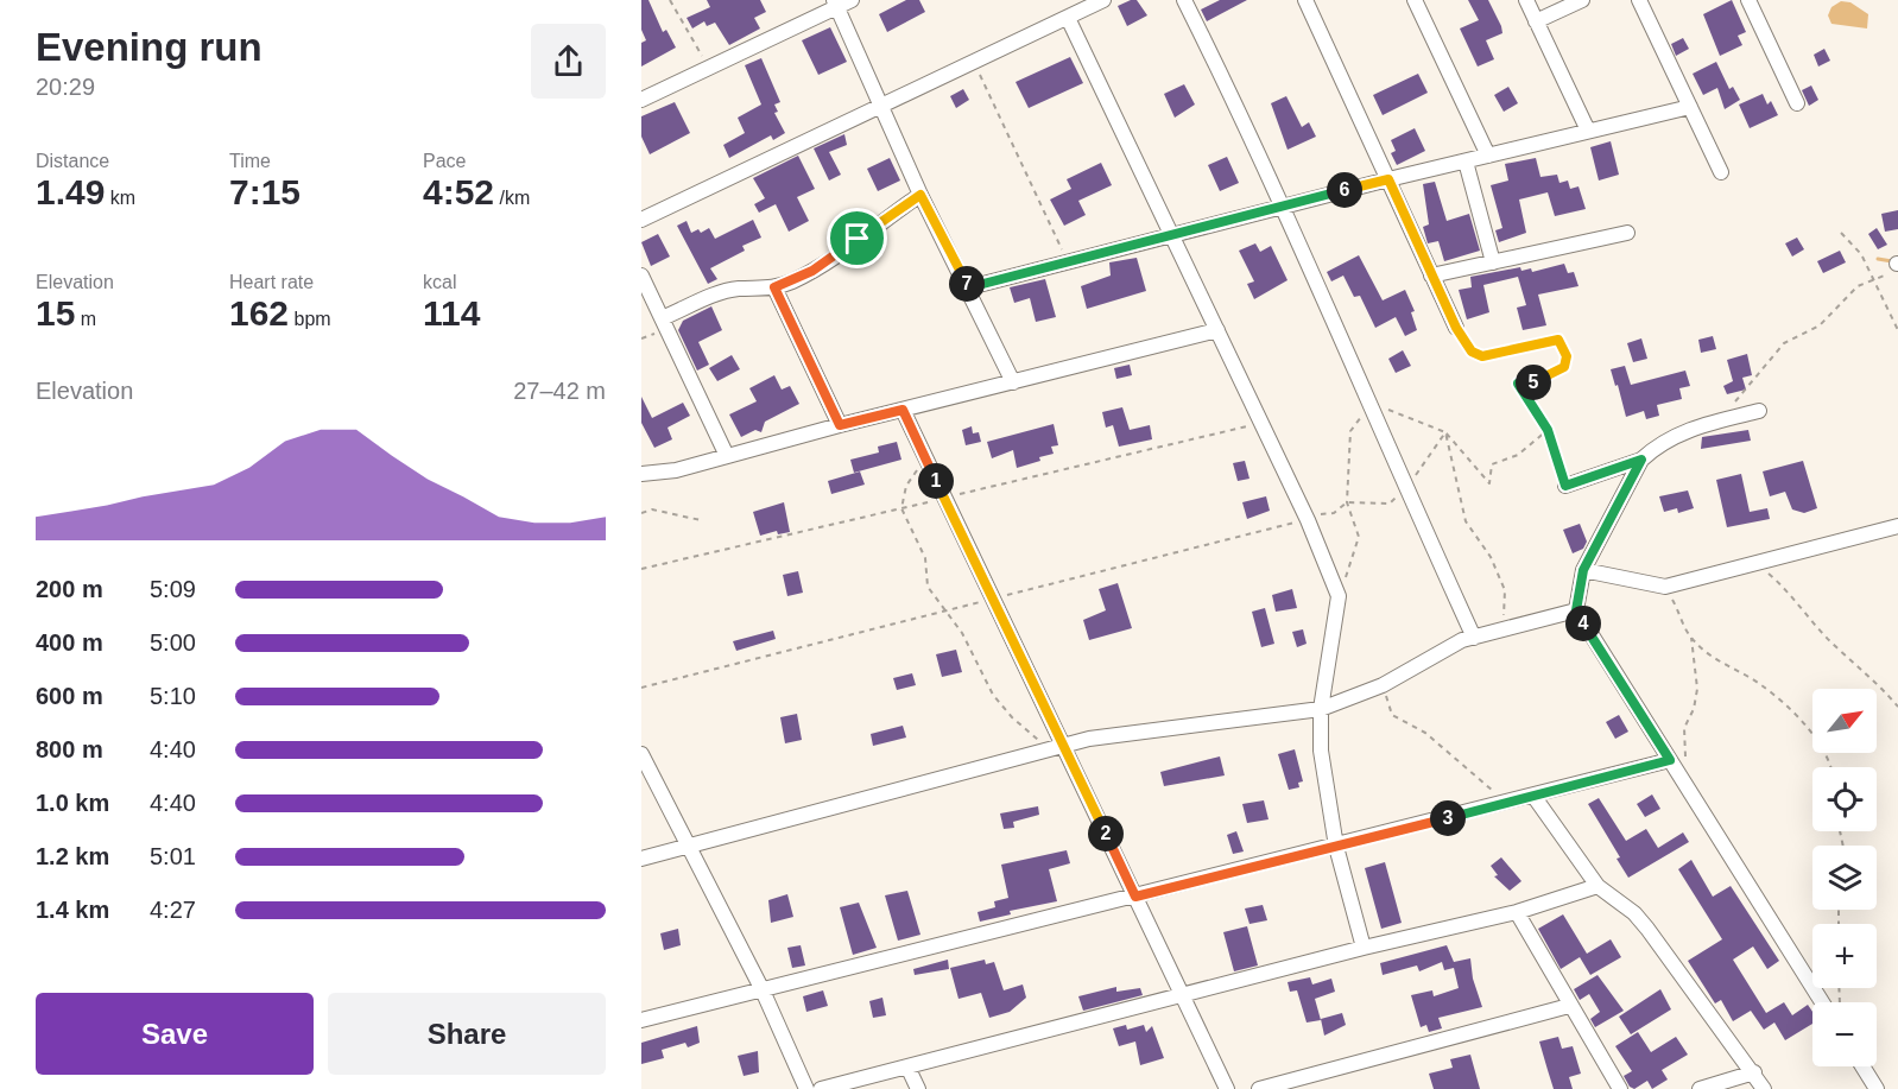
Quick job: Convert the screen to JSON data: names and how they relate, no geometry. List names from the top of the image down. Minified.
{"north":"top right","page":{"heading":["Evening run","20:29"],"stats":[["Distance","1.49 km"],["Time","7:15"],["Pace","4:52 /km"],["Elevation","15 m"],["Heart rate","162 bpm"],["kcal","114"]],"pins":["6","7","5","1","4","3","2"],"chart":["Elevation","27–42 m"],"list":[{"name":"200 m","note":"5:09"},{"name":"400 m","note":"5:00"},{"name":"600 m","note":"5:10"},{"name":"800 m","note":"4:40"},{"name":"1.0 km","note":"4:40"},{"name":"1.2 km","note":"5:01"},{"name":"1.4 km","note":"4:27"}],"map_buttons":["+","−"],"buttons":["Save","Share"]}}
